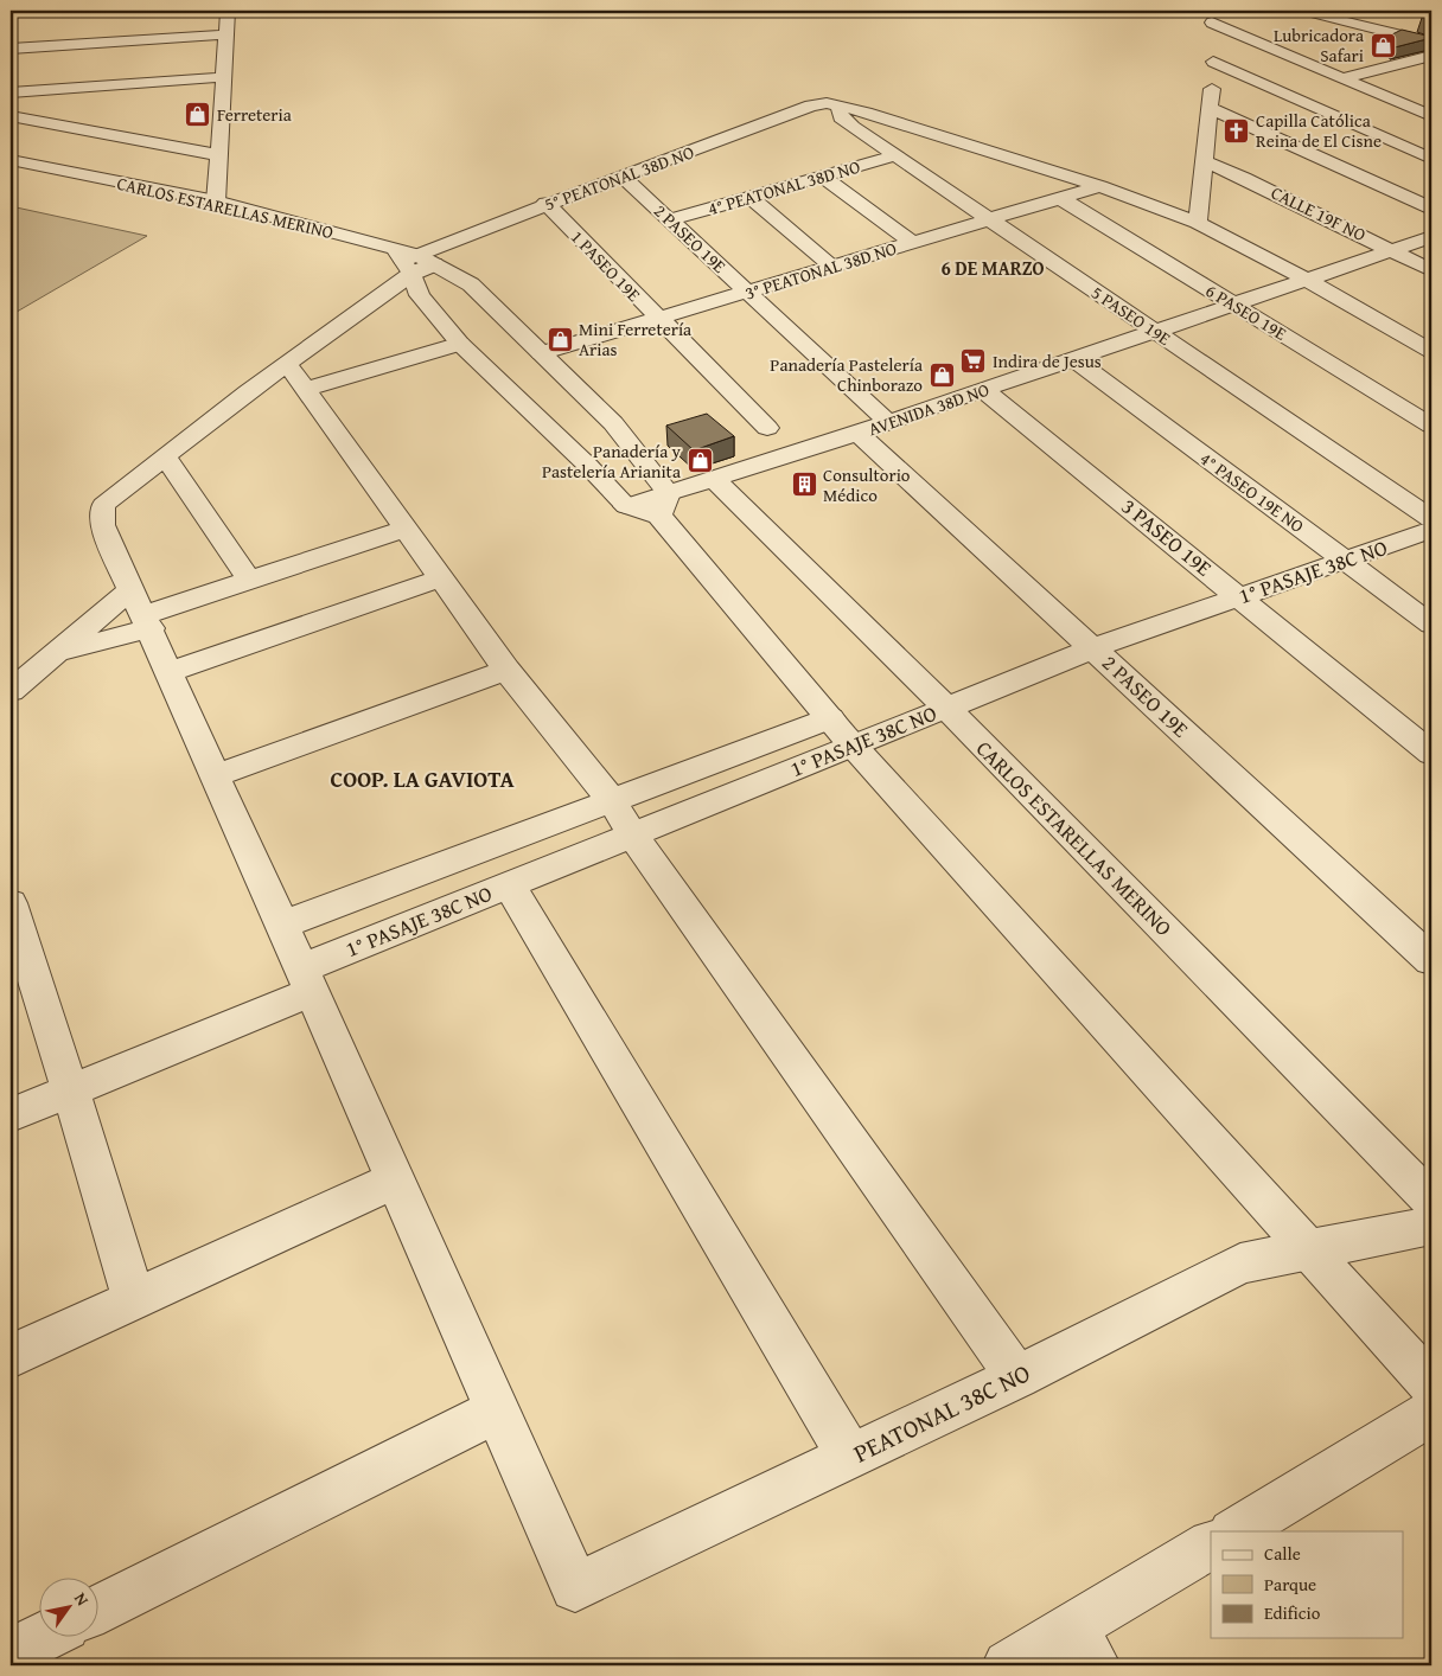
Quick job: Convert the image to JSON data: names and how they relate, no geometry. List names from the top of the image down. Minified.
{"streets":{"street":["5° PEATONAL 38D NO","4° PEATONAL 38D NO","CARLOS ESTARELLAS MERINO","CALLE 19F NO","2 PASEO 19E","1 PASEO 19E","3° PEATONAL 38D NO","6 PASEO 19E","5 PASEO 19E","AVENIDA 38D NO","4° PASEO 19E NO","3 PASEO 19E","1° PASAJE 38C NO","PEATONAL 38C NO"]},"crossings":[["5° PEATONAL 38D NO","CARLOS ESTARELLAS MERINO"],["5° PEATONAL 38D NO","2 PASEO 19E"],["5° PEATONAL 38D NO","1 PASEO 19E"],["5° PEATONAL 38D NO","3° PEATONAL 38D NO"],["5° PEATONAL 38D NO","5 PASEO 19E"],["5° PEATONAL 38D NO","AVENIDA 38D NO"],["4° PEATONAL 38D NO","2 PASEO 19E"],["4° PEATONAL 38D NO","5 PASEO 19E"],["CARLOS ESTARELLAS MERINO","3° PEATONAL 38D NO"],["CARLOS ESTARELLAS MERINO","AVENIDA 38D NO"],["CARLOS ESTARELLAS MERINO","1° PASAJE 38C NO"],["CARLOS ESTARELLAS MERINO","PEATONAL 38C NO"],["CALLE 19F NO","AVENIDA 38D NO"],["2 PASEO 19E","3° PEATONAL 38D NO"],["2 PASEO 19E","AVENIDA 38D NO"],["2 PASEO 19E","1° PASAJE 38C NO"],["1 PASEO 19E","3° PEATONAL 38D NO"],["3° PEATONAL 38D NO","6 PASEO 19E"],["3° PEATONAL 38D NO","5 PASEO 19E"],["6 PASEO 19E","AVENIDA 38D NO"],["5 PASEO 19E","AVENIDA 38D NO"],["AVENIDA 38D NO","4° PASEO 19E NO"],["AVENIDA 38D NO","3 PASEO 19E"],["4° PASEO 19E NO","1° PASAJE 38C NO"],["3 PASEO 19E","1° PASAJE 38C NO"]],"districts":["6 DE MARZO","COOP. LA GAVIOTA"],"places":{"shop":["Lubricadora Safari","Ferreteria","Mini Ferretería Arias","Panadería Pastelería Chinborazo","Panadería y Pastelería Arianita"],"church":["Capilla Católica Reina de El Cisne"],"supermarket":["Indira de Jesus"],"building":["Consultorio Médico"]},"legend":["Calle","Parque","Edificio"],"north":"top right"}
